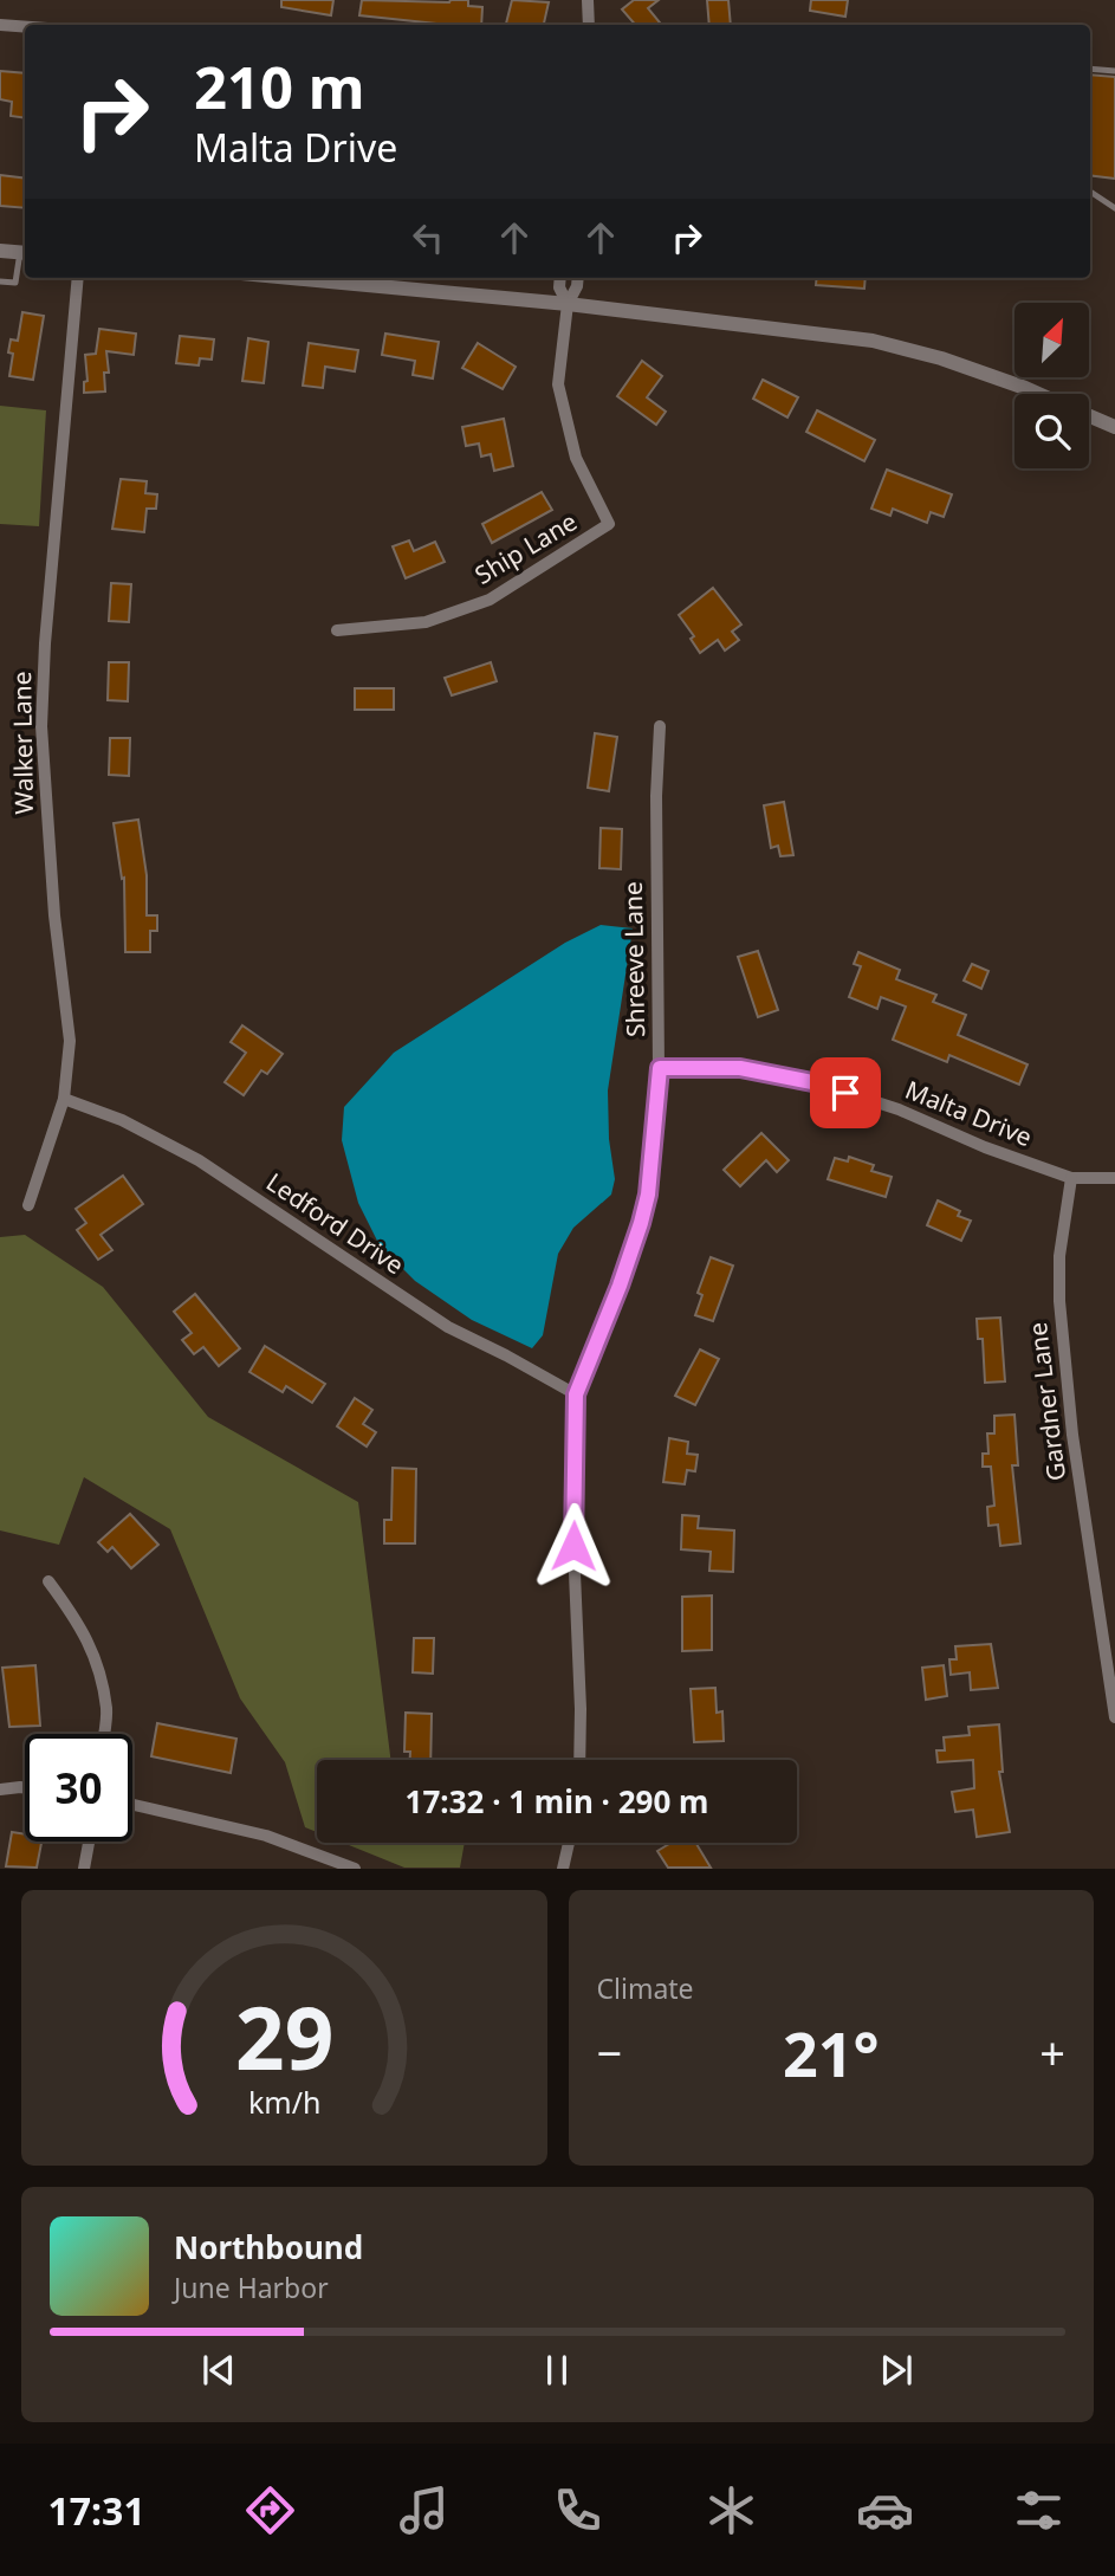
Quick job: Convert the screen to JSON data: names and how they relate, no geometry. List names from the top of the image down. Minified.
{"streets":{"street":["Ship Lane","Walker Lane","Shreeve Lane","Malta Drive","Ledford Drive","Gardner Lane"]},"crossings":[["Walker Lane","Ledford Drive"],["Shreeve Lane","Malta Drive"],["Shreeve Lane","Ledford Drive"],["Malta Drive","Gardner Lane"]],"north":"top right","page":{"turn":["210 m","Malta Drive"],"limit":"30","trip":"17:32 · 1 min · 290 m","tile":"Climate","heat":["−","21°","+"],"song":["Northbound","June Harbor"],"tabs":"17:31","gauge":["29","km/h"]}}
